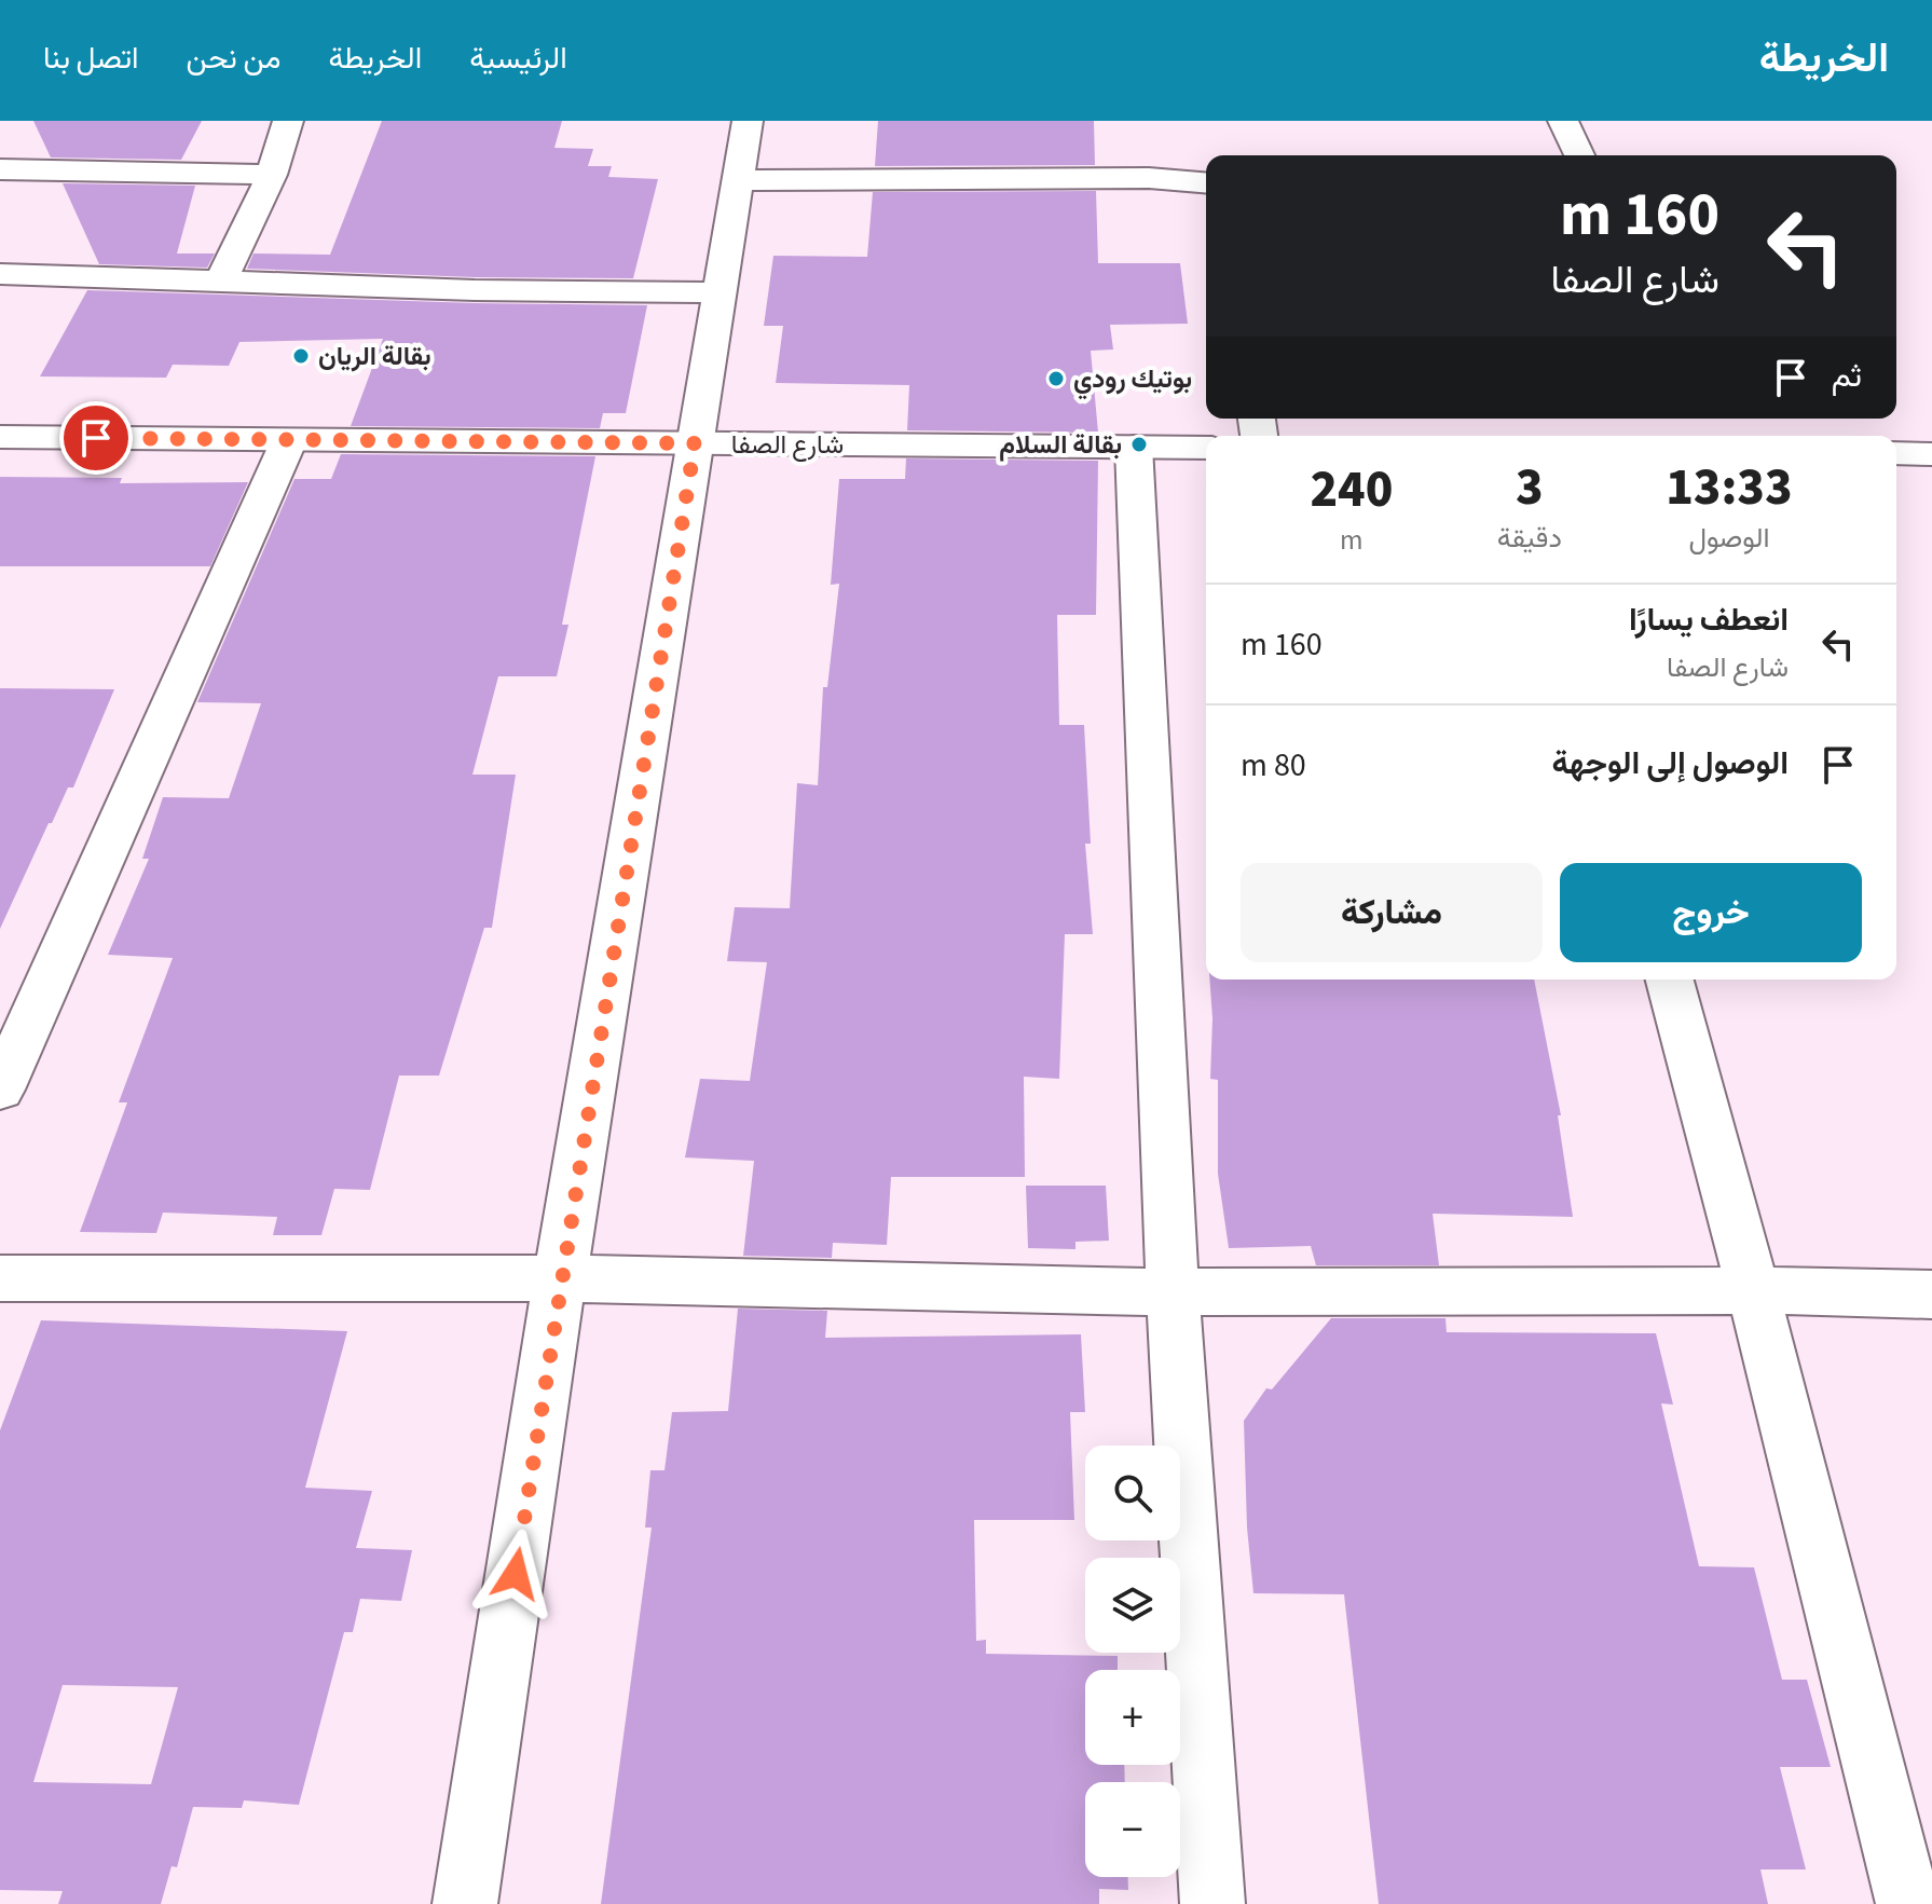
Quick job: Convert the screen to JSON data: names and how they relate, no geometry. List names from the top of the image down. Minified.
{"streets":{"street":["شارع الصفا"]},"places":["بقالة الريان","بوتيك رودي","بقالة السلام"],"page":{"header":"الخريطة","nav":["الرئيسية","الخريطة","من نحن","اتصل بنا"],"turn":["160 m","شارع الصفا"],"then":"ثم","eta":["13:33","الوصول","3","دقيقة","240","m"],"list":[{"name":"انعطف يسارًا","note":"شارع الصفا","value":"160 m"},{"name":"الوصول إلى الوجهة","value":"80 m"}],"buttons":["خروج","مشاركة"],"map_buttons":["+","−"]}}
